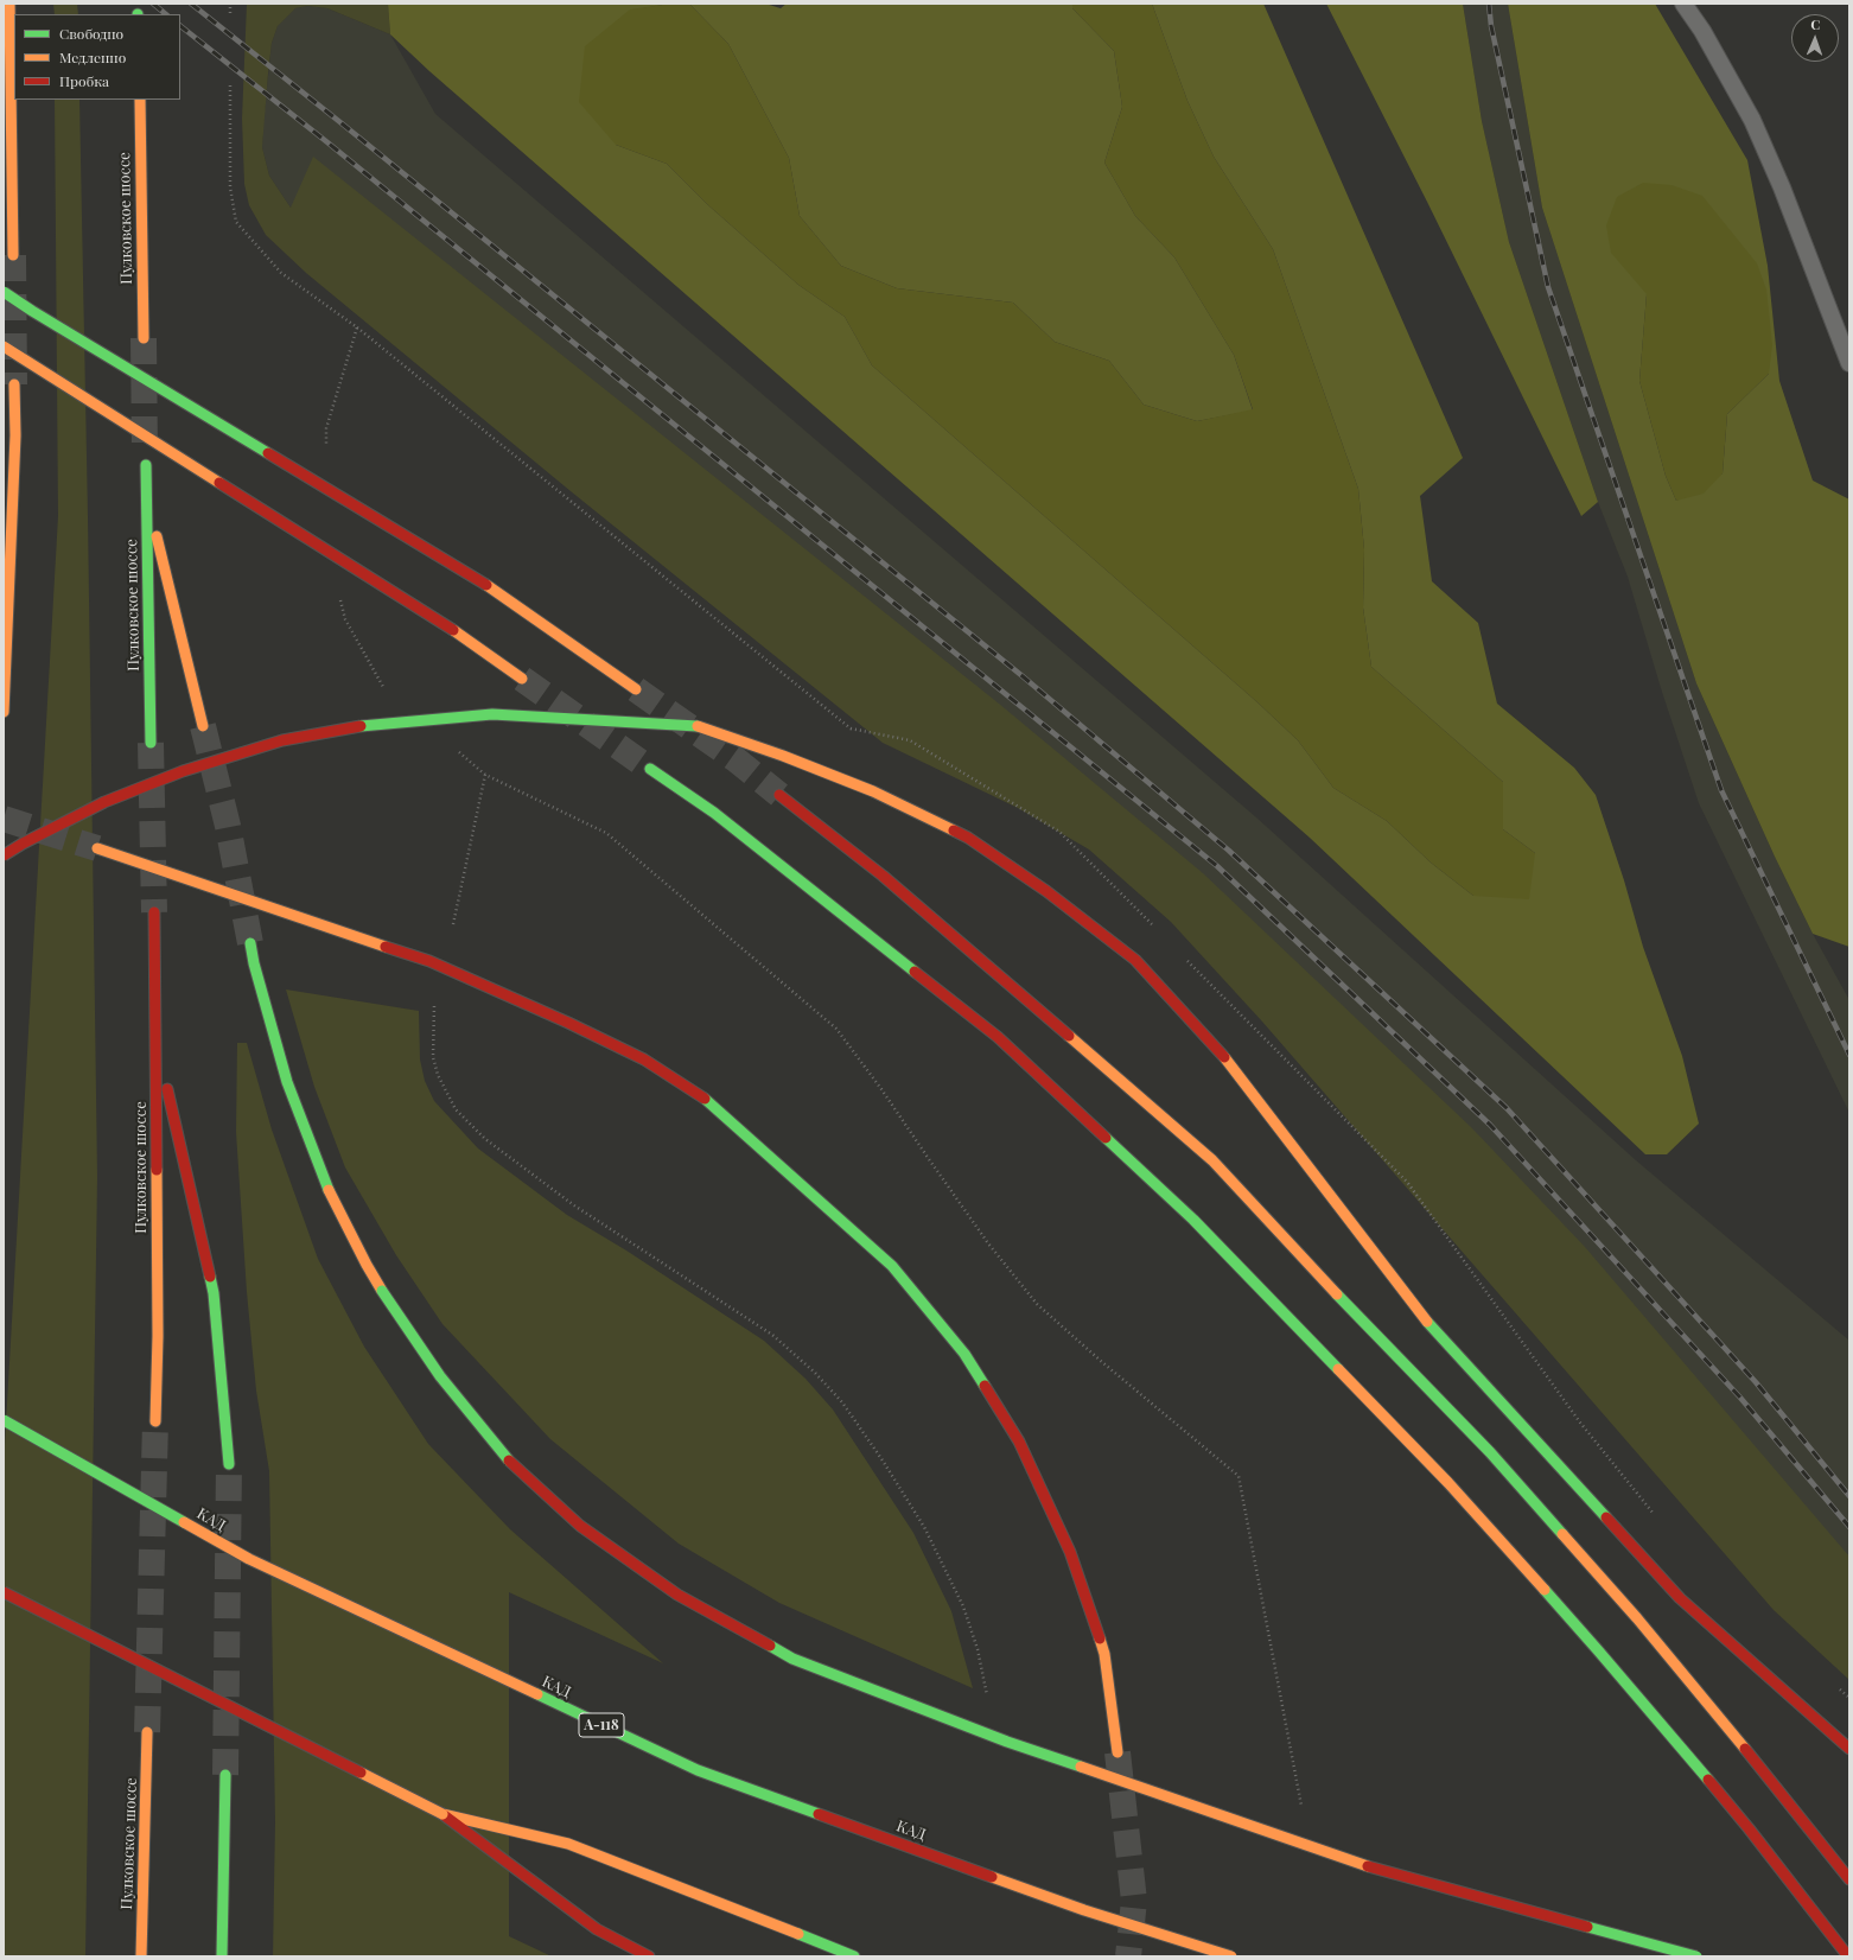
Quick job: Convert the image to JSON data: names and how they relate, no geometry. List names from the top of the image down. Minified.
{"streets":{"main road":["Пулковское шоссе","КАД","А-118"]},"legend":["Свободно","Медленно","Пробка"],"north":"top"}
